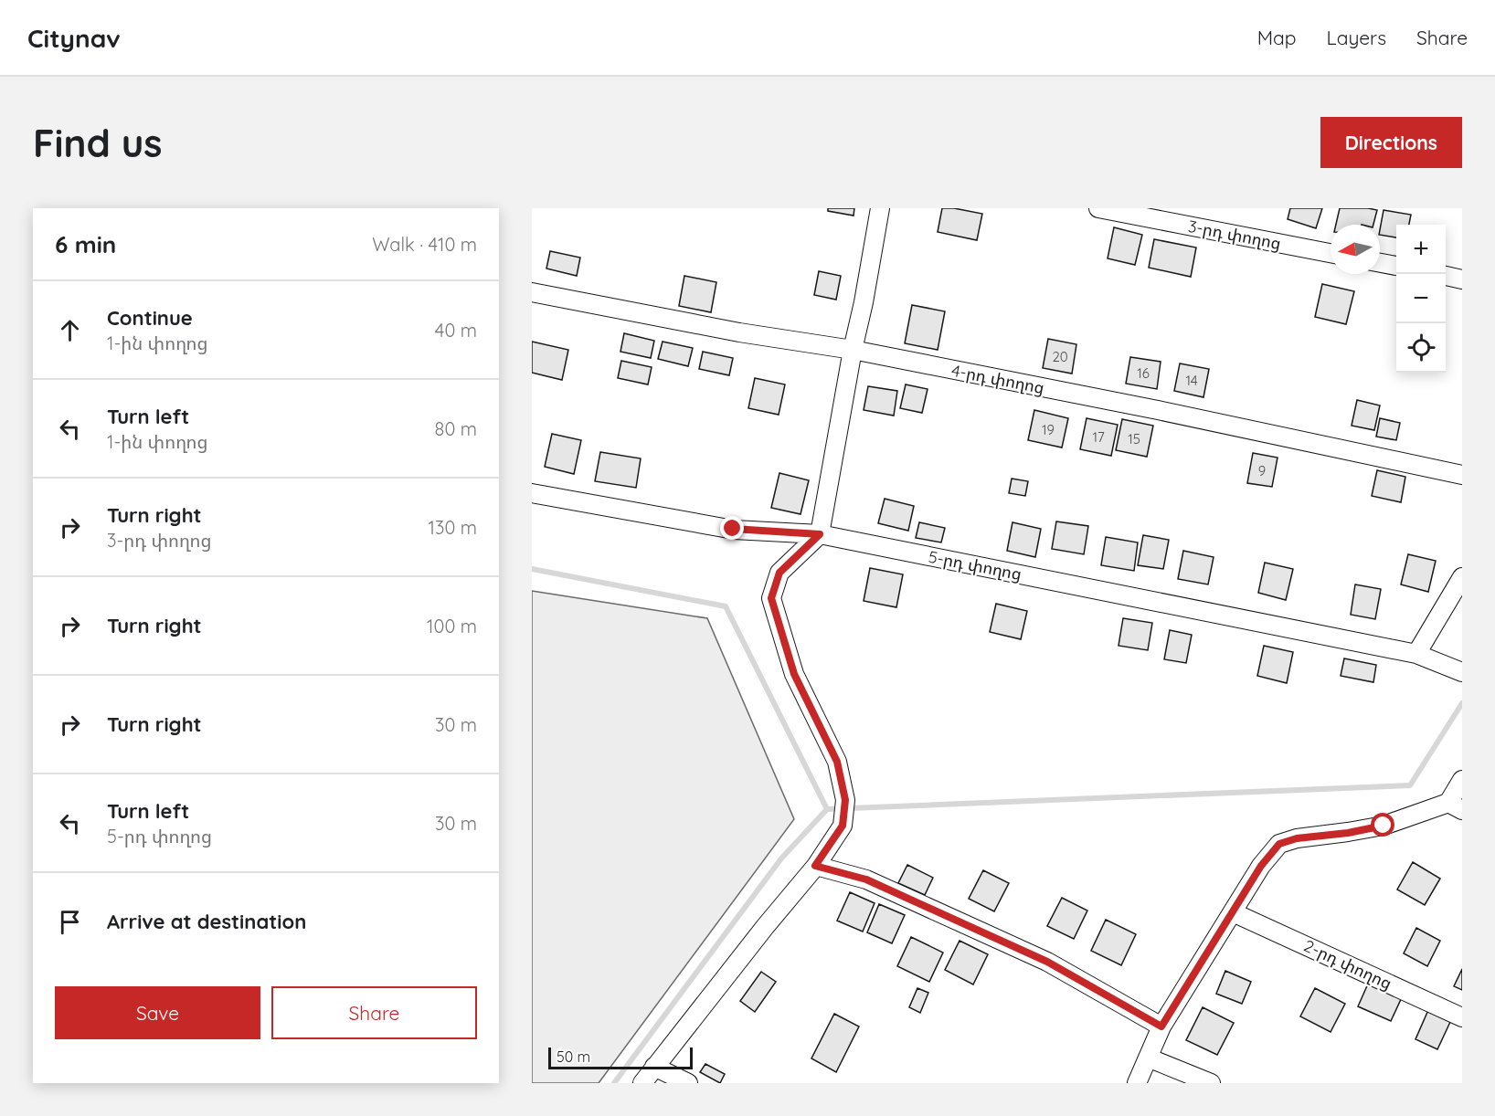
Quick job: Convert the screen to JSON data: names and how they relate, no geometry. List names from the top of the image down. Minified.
{"streets":{"street":["3-րդ փողոց","4-րդ փողոց","5-րդ փողոց","2-րդ փողոց"]},"house_numbers":["20","16","14","19","17","15","9"],"scale_bar":"50 m","north":"left","page":{"header":"Citynav","nav":["Map","Layers","Share"],"buttons":["Directions",["Save","Share"]],"title":"Find us","heading":["6 min","Walk · 410 m"],"map_buttons":["+","−"],"list":[["Continue","1-ին փողոց","40 m"],["Turn left","1-ին փողոց","80 m"],["Turn right","3-րդ փողոց","130 m"],["Turn right","100 m"],["Turn right","30 m"],["Turn left","5-րդ փողոց","30 m"],"Arrive at destination"],"scale":"50 m"}}
